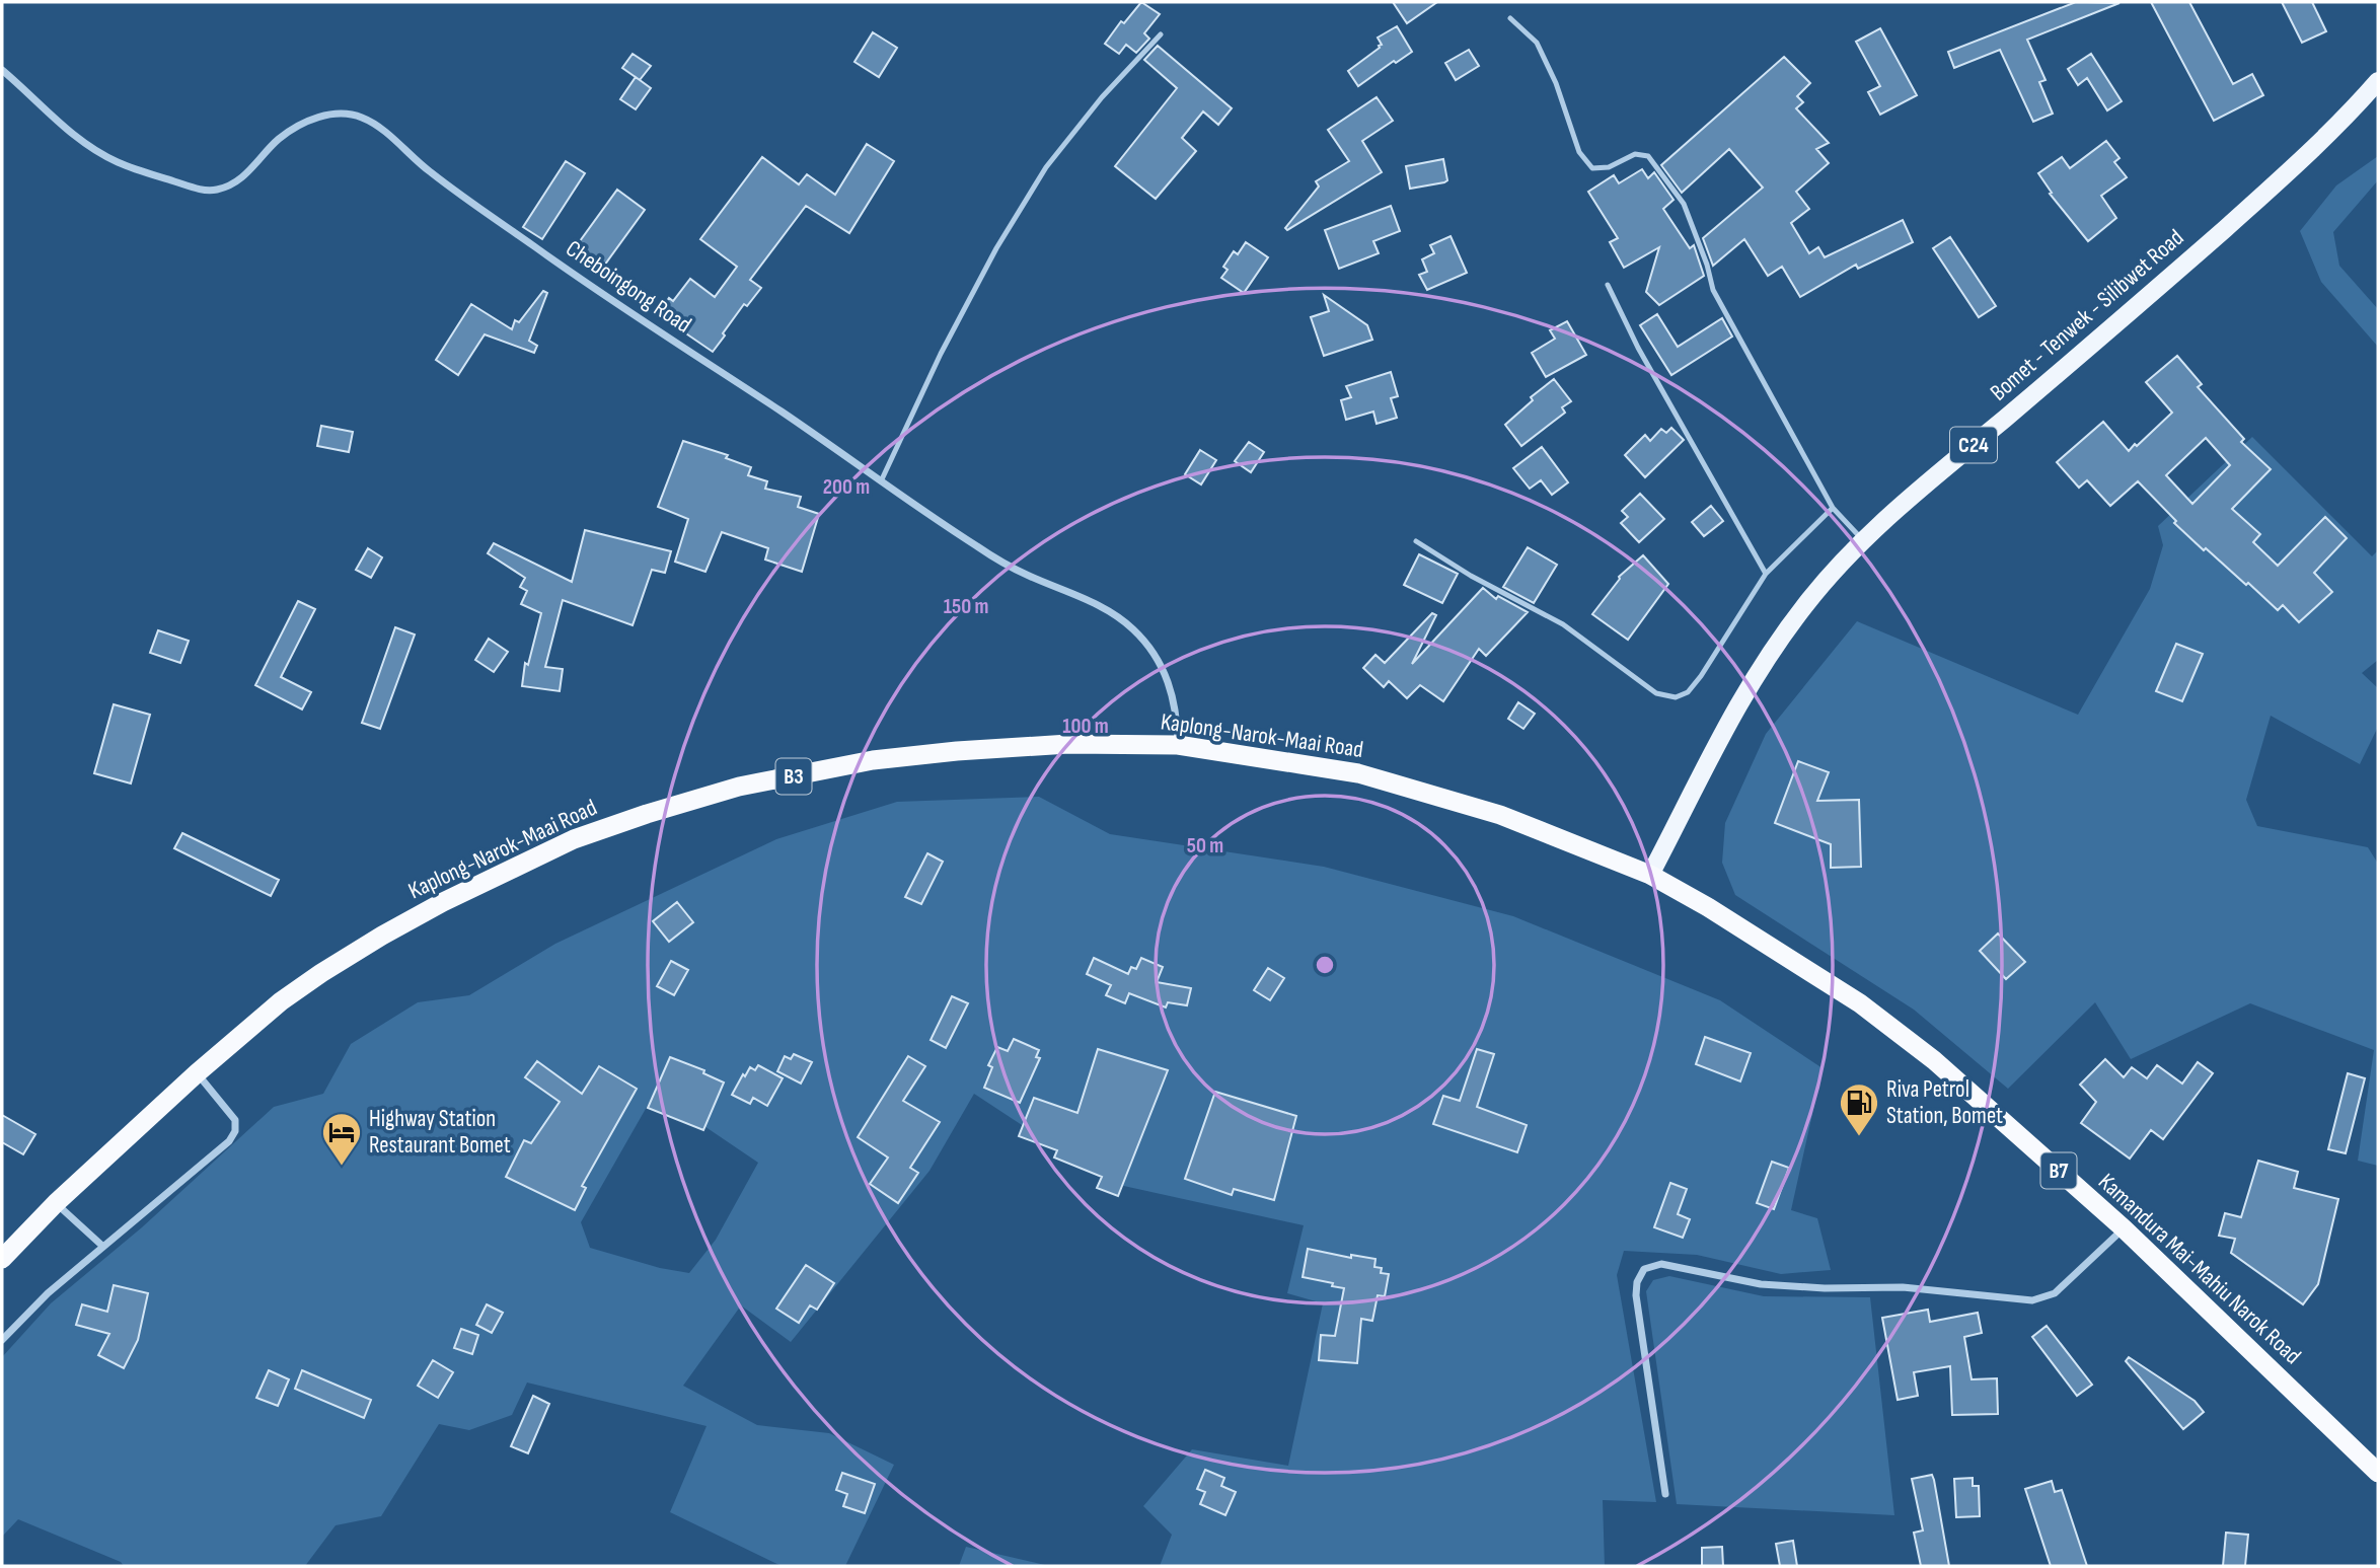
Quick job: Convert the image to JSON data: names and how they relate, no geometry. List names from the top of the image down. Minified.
{"streets":{"highway":["Kaplong-Narok-Maai Road","B3","B7","Kamandura Mai-Mahiu Narok Road"],"main road":["Bomet - Tenwek - Silibwet Road","C24"],"street":["Cheboingong Road"]},"crossings":[["Cheboingong Road","Kaplong-Narok-Maai Road"],["Bomet - Tenwek - Silibwet Road","Kaplong-Narok-Maai Road"],["Kaplong-Narok-Maai Road","Kamandura Mai-Mahiu Narok Road"]],"places":{"fuel station":["Riva Petrol Station, Bomet"],"hotel":["Highway Station Restaurant Bomet"]},"rings":["200 m","150 m","100 m","50 m"]}
